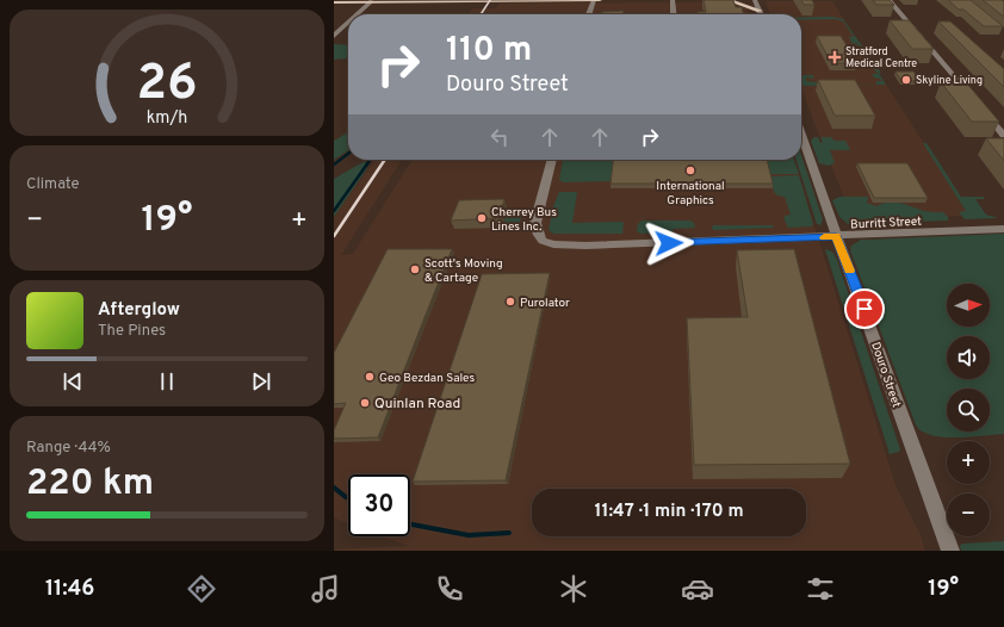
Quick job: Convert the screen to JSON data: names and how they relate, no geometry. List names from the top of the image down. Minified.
{"streets":{"street":["Burritt Street","Douro Street"]},"crossings":[["Burritt Street","Douro Street"]],"places":{"health":["Stratford Medical Centre"],"other":["Skyline Living","International Graphics","Cherrey Bus Lines Inc.","Scott's Moving & Cartage","Purolator","Geo Bezdan Sales","Quinlan Road"]},"north":"right","page":{"turn":["110 m","Douro Street"],"tile":["Climate",["Range · 44%","220 km"]],"heat":["−","19°","+"],"map_buttons":["+","−"],"song":["Afterglow","The Pines"],"limit":"30","trip":"11:47 · 1 min · 170 m","tabs":["11:46","19°"],"gauge":["26","km/h"]}}
